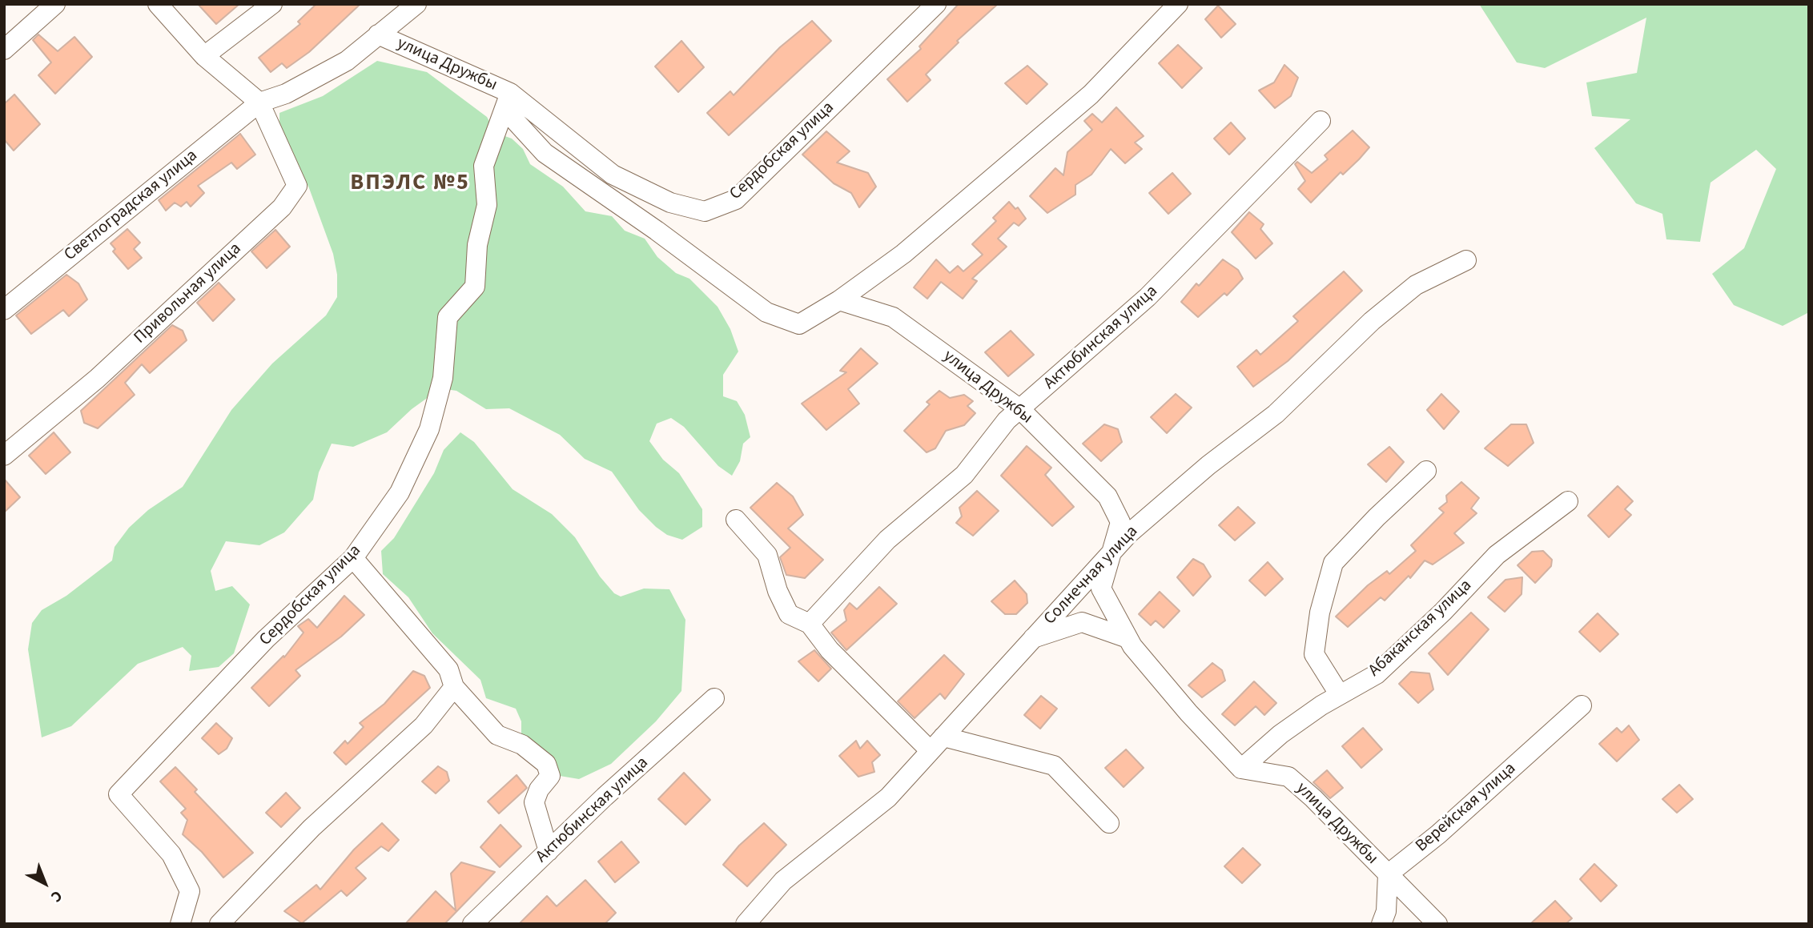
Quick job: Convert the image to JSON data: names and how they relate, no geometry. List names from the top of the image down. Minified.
{"streets":{"street":["улица Дружбы","Сердобская улица","Светлоградская улица","Привольная улица","Актюбинская улица","Солнечная улица","Абаканская улица","Верейская улица"]},"crossings":[["улица Дружбы","Сердобская улица"],["улица Дружбы","Актюбинская улица"],["улица Дружбы","Солнечная улица"],["улица Дружбы","Абаканская улица"],["улица Дружбы","Верейская улица"],["Светлоградская улица","Привольная улица"]],"districts":["ВПЭЛС №5"],"north":"bottom right"}
